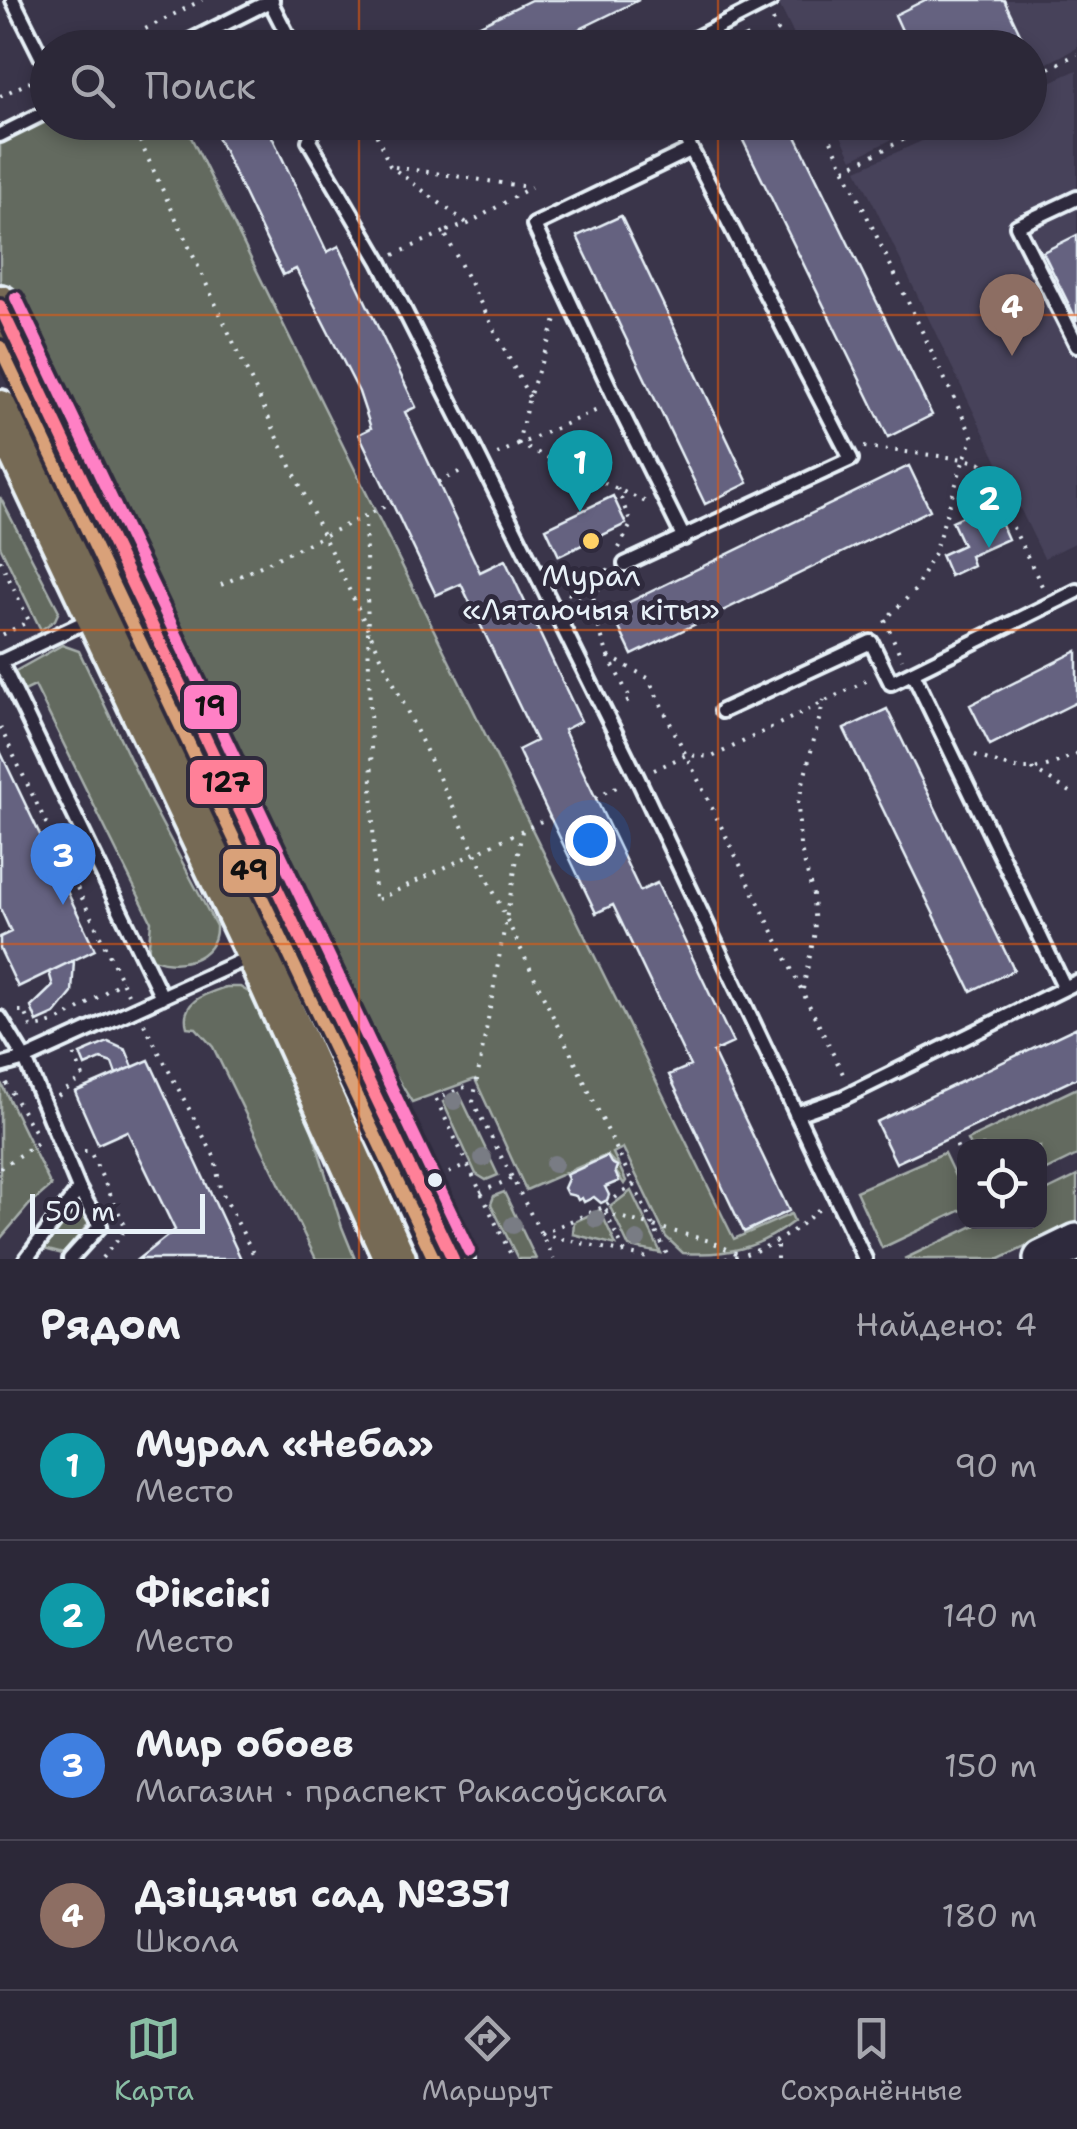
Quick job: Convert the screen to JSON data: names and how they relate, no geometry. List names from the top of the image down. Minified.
{"places":["Мурал «Лятаючыя кіты»"],"lines":["transit line 19","transit line 127","transit line 49"],"scale_bar":"50 m","page":{"search":"Поиск","pins":["4","1","2","3"],"scale":"50 m","heading":["Рядом","Найдено: 4"],"list":[{"mark":"1","name":"Мурал «Неба»","note":"Место","value":"90 m"},{"mark":"2","name":"Фіксікі","note":"Место","value":"140 m"},{"mark":"3","name":"Мир обоев","note":"Магазин · праспект Ракасоўскага","value":"150 m"},{"mark":"4","name":"Дзіцячы сад №351","note":"Школа","value":"180 m"}],"nav":["Карта","Маршрут","Сохранённые"]}}
